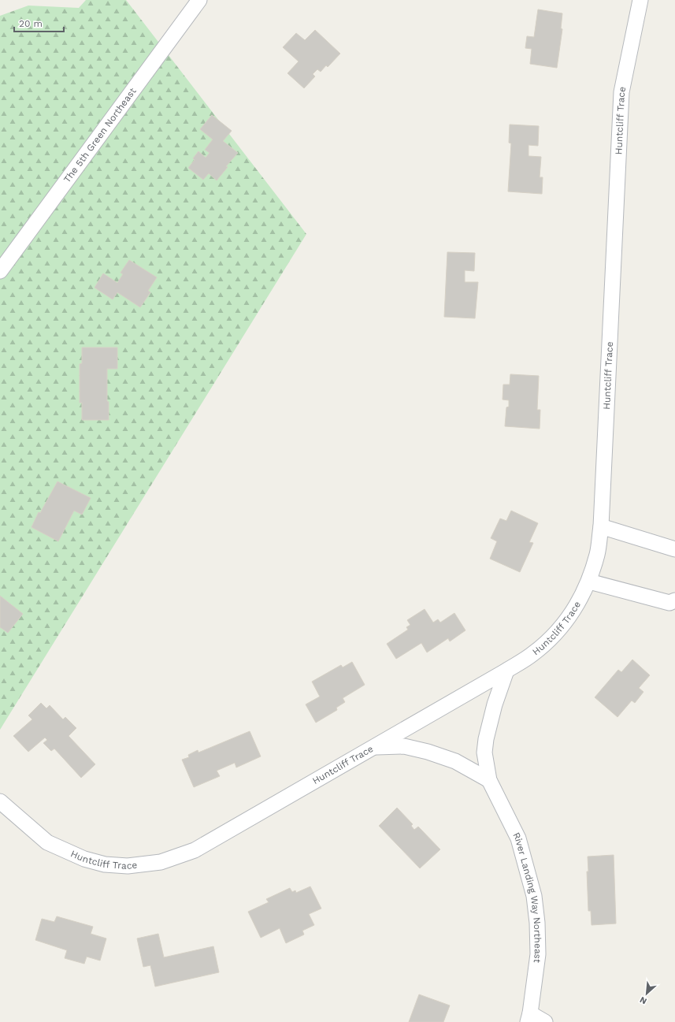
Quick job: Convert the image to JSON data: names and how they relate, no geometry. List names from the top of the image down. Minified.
{"streets":{"street":["Huntcliff Trace","The 5th Green Northeast","River Landing Way Northeast"]},"crossings":[["Huntcliff Trace","River Landing Way Northeast"]],"scale_bar":"20 m","north":"bottom left"}
